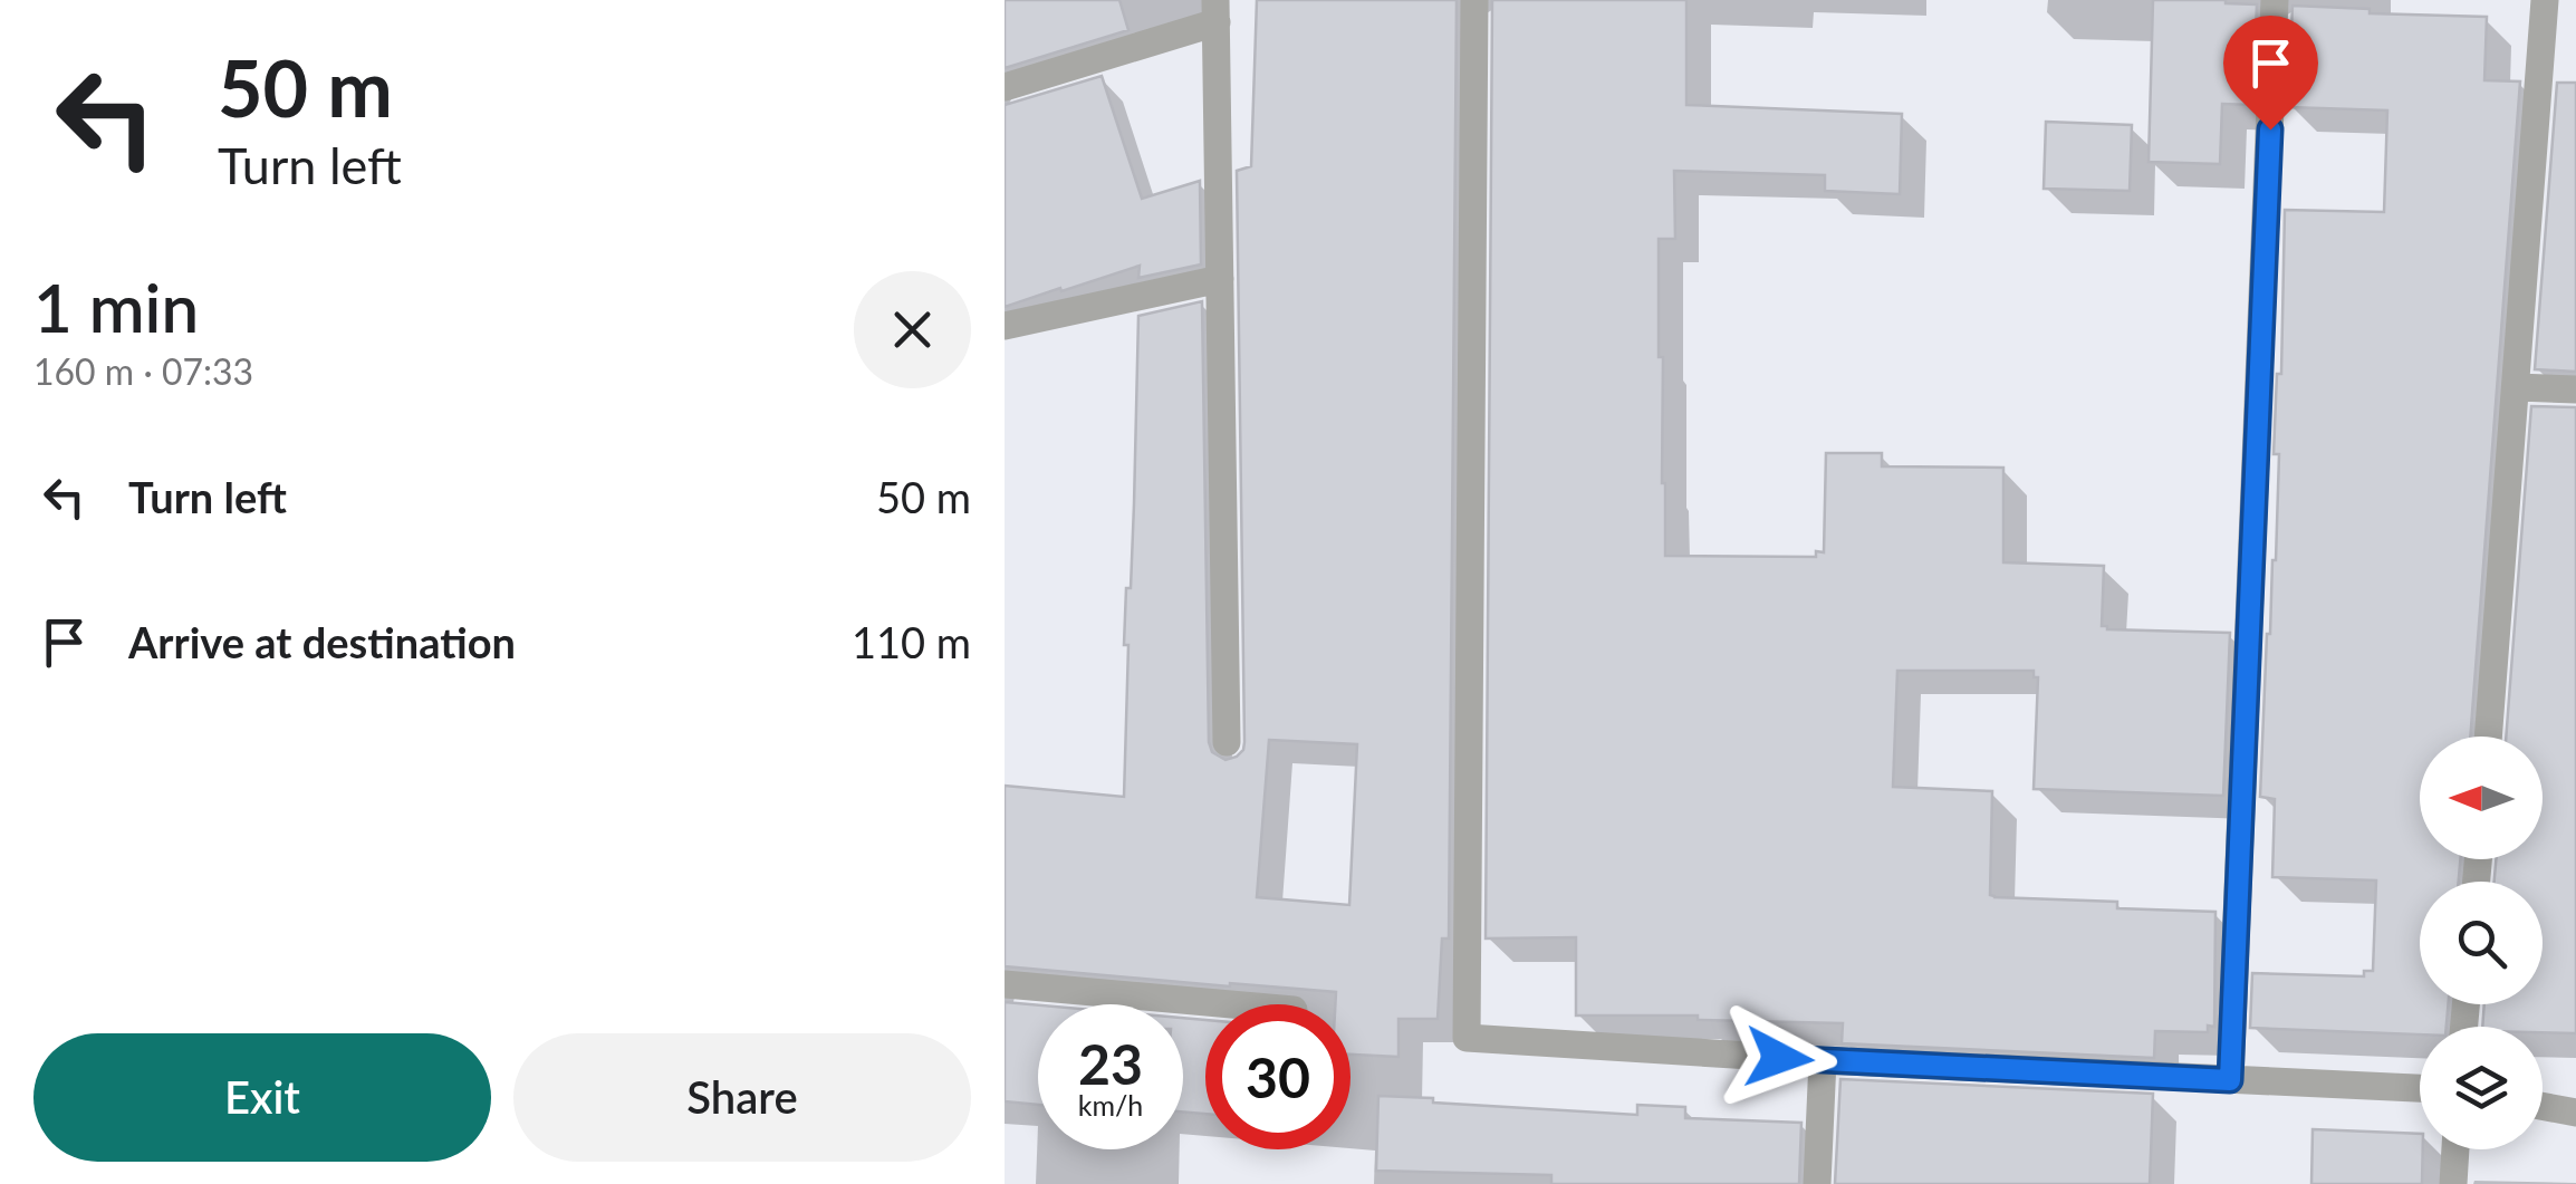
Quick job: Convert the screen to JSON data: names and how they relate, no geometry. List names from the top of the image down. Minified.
{"north":"left","page":{"turn":["50 m","Turn left"],"heading":["1 min","160 m · 07:33"],"list":[{"name":"Turn left","value":"50 m"},{"name":"Arrive at destination","value":"110 m"}],"speed":"23 km/h","limit":"30","buttons":["Exit","Share"]}}
